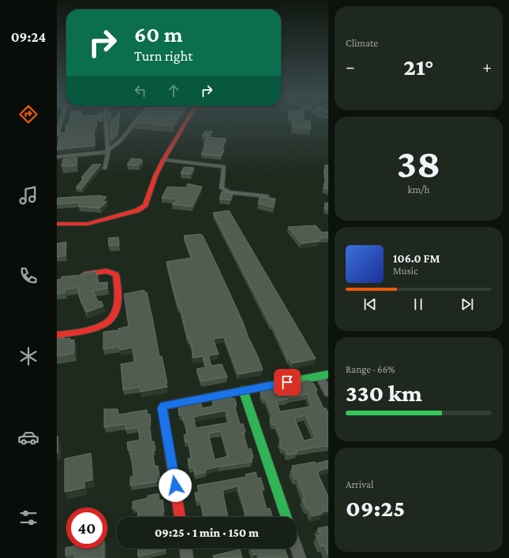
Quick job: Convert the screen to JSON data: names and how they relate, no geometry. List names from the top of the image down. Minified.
{"page":{"tabs":"09:24","tile":["Climate",["38","km/h"],["Range · 66%","330 km"],["Arrival","09:25"]],"turn":["60 m","Turn right"],"heat":["−","21°","+"],"song":["106.0 FM","Music"],"limit":"40","trip":"09:25 · 1 min · 150 m"}}
